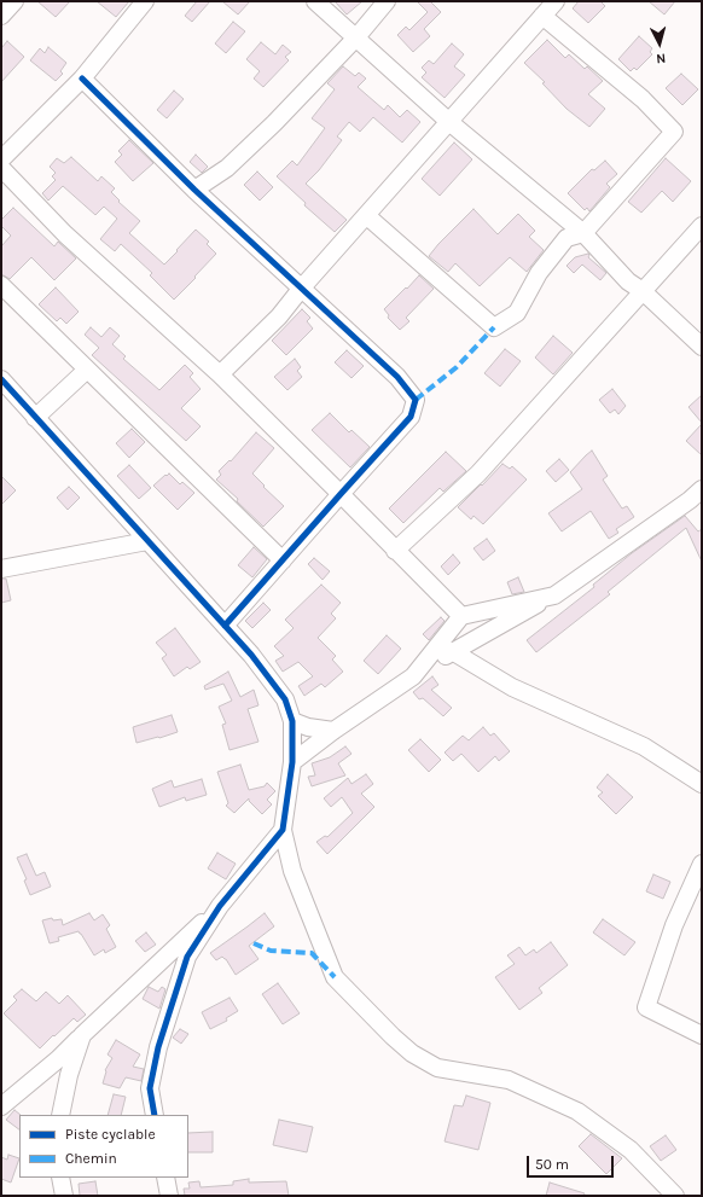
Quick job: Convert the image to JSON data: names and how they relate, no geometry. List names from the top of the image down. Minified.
{"legend":["Piste cyclable","Chemin"],"scale_bar":"50 m","north":"bottom"}
